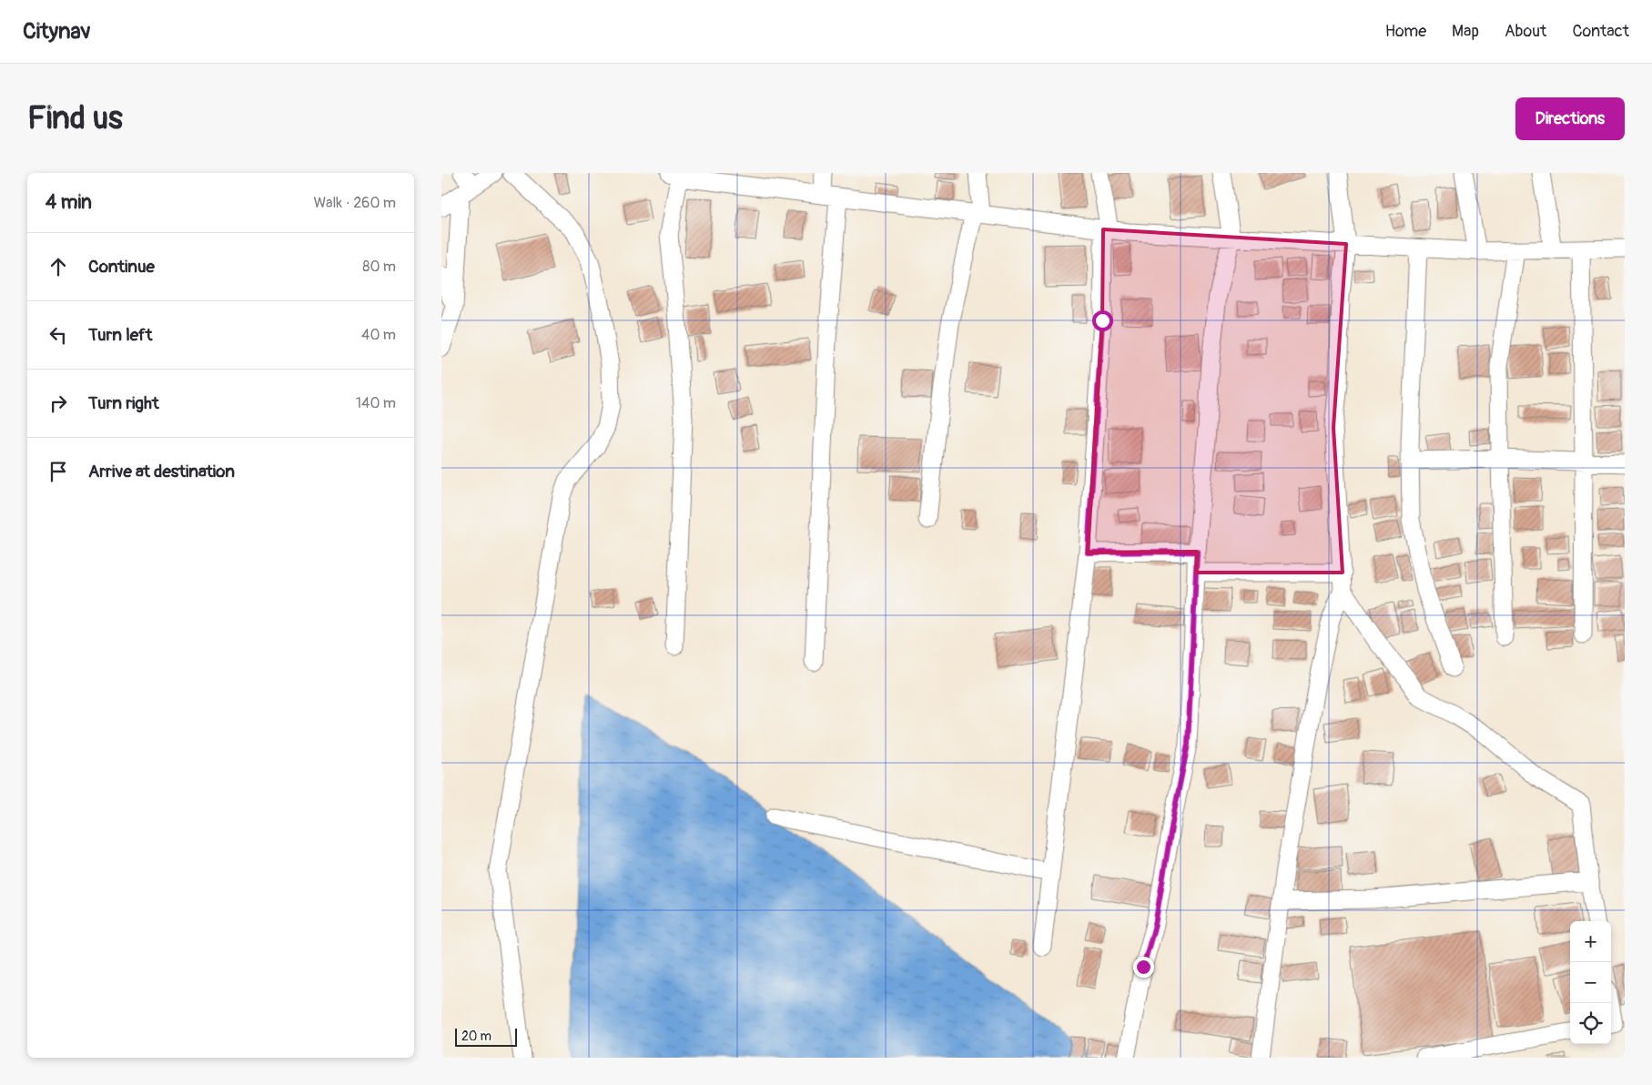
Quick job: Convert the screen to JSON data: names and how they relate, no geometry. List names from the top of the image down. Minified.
{"scale_bar":"20 m","page":{"header":"Citynav","nav":["Home","Map","About","Contact"],"buttons":"Directions","title":"Find us","heading":["4 min","Walk · 260 m"],"list":[["Continue","80 m"],["Turn left","40 m"],["Turn right","140 m"],"Arrive at destination"],"map_buttons":["+","−"],"scale":"20 m"}}
